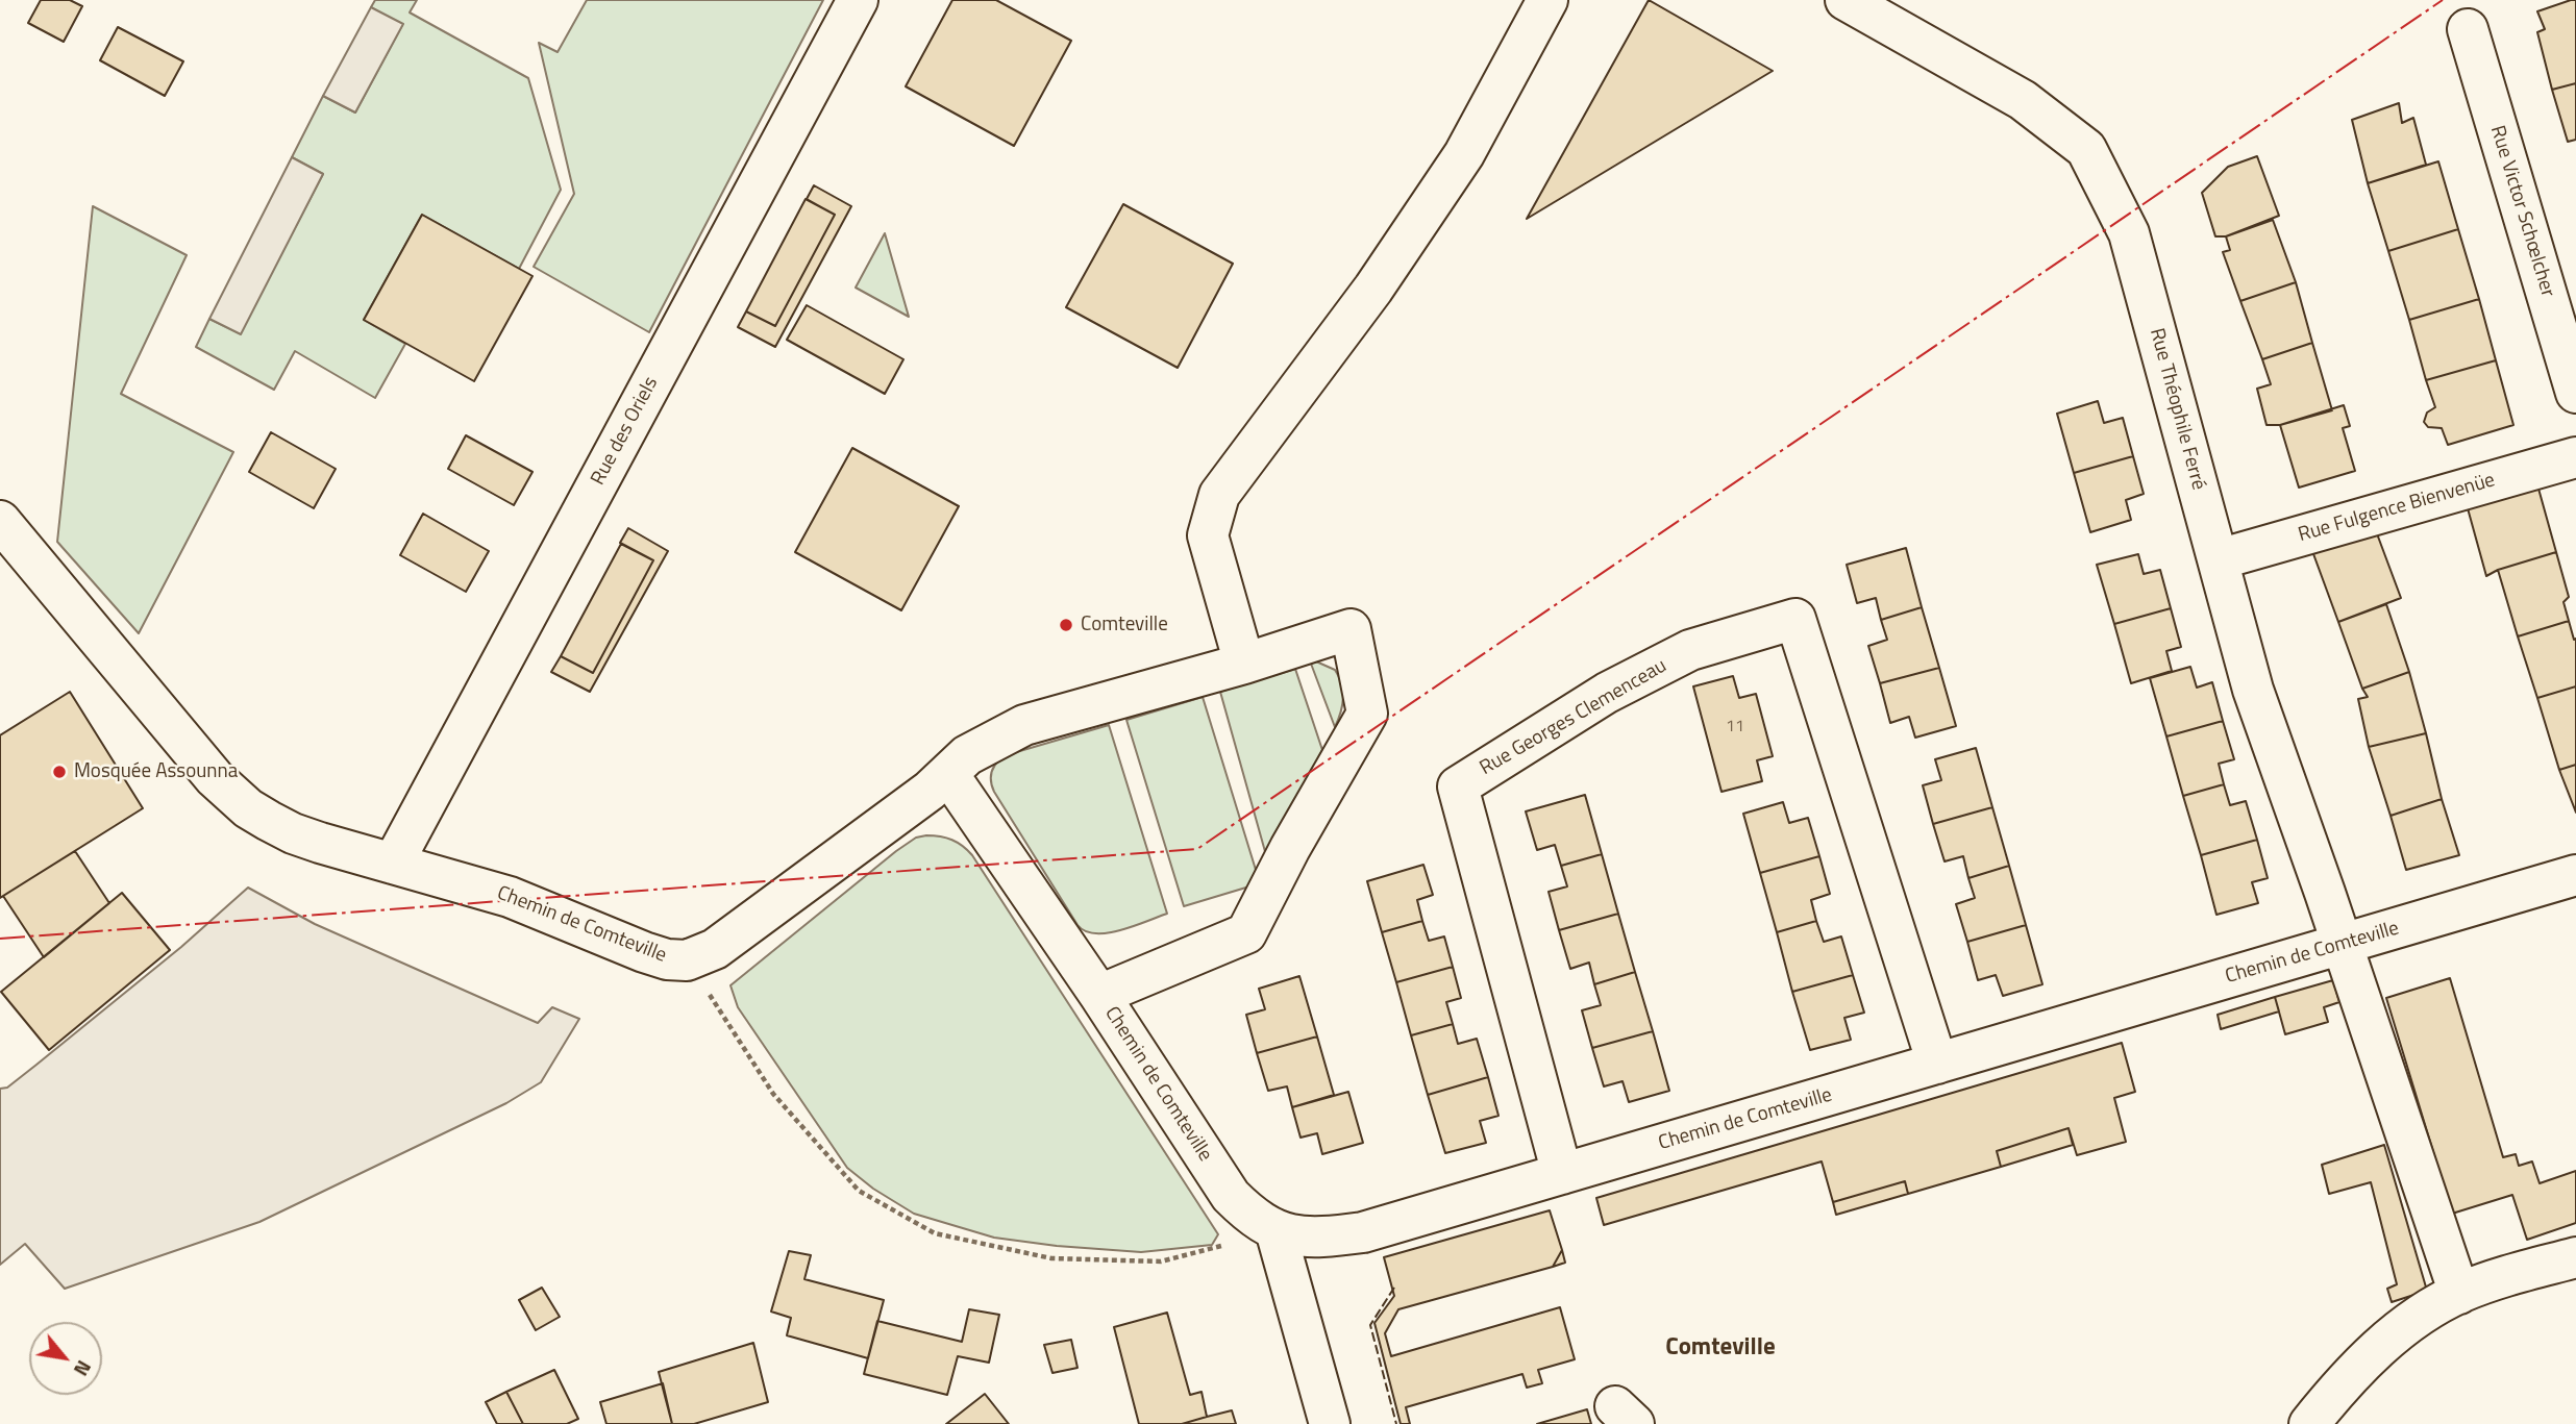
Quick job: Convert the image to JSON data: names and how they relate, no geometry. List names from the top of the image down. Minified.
{"streets":{"street":["Rue Victor Schœlcher","Rue Théophile Ferré","Rue des Oriels","Rue Fulgence Bienvenüe","Rue Georges Clemenceau","Chemin de Comteville"]},"crossings":[["Rue Théophile Ferré","Rue Fulgence Bienvenüe"],["Rue Théophile Ferré","Chemin de Comteville"],["Rue des Oriels","Chemin de Comteville"],["Rue Georges Clemenceau","Chemin de Comteville"]],"districts":["Comteville"],"places":["Comteville","Mosquée Assounna"],"house_numbers":["11"],"north":"bottom right"}
